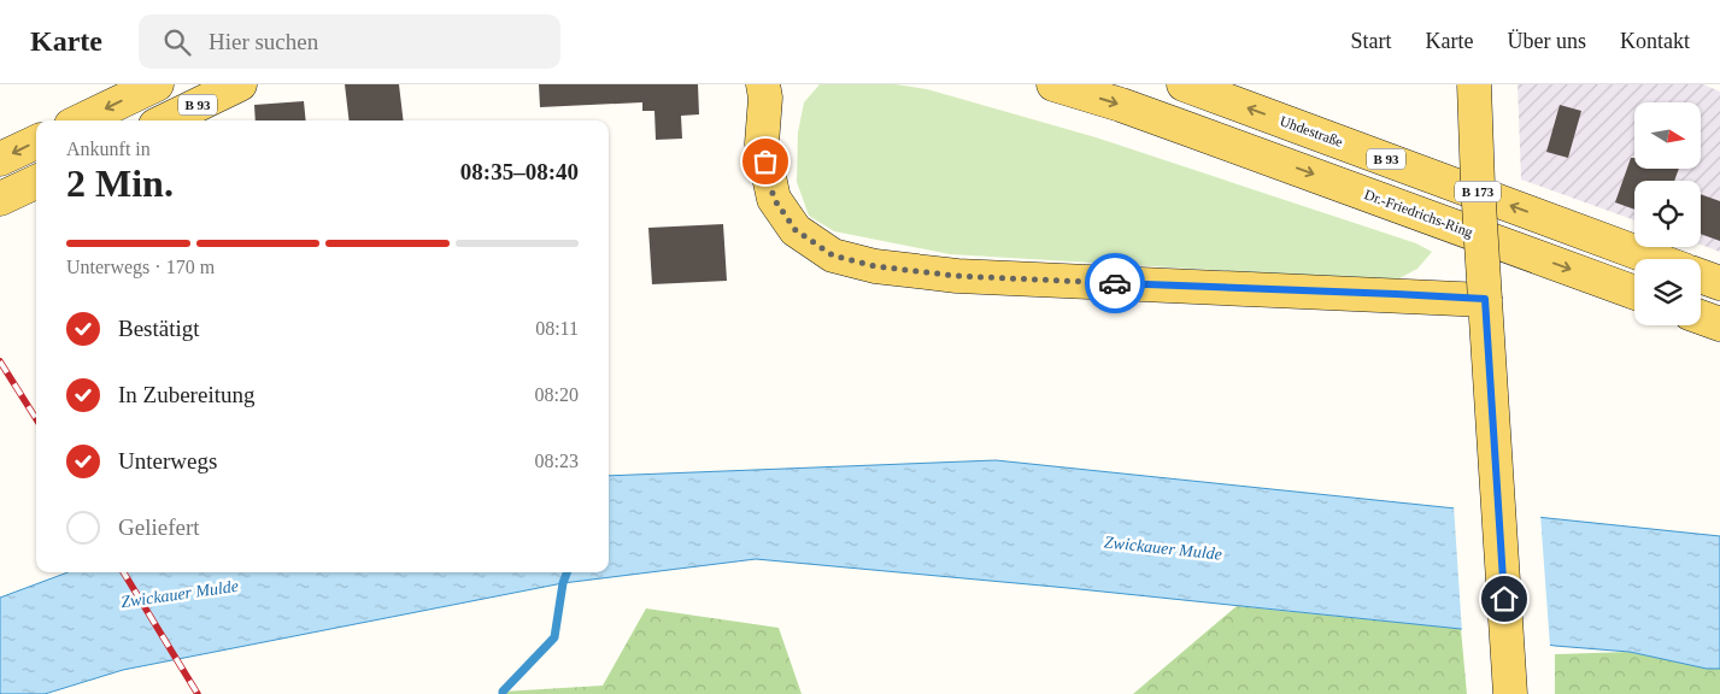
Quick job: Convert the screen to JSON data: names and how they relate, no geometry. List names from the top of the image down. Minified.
{"streets":{"main road":["B 93","Uhdestraße","B 173","Dr.-Friedrichs-Ring"]},"one_way":["Uhdestraße","Dr.-Friedrichs-Ring"],"water":["Zwickauer Mulde"],"north":"right","page":{"header":"Karte","search":"Hier suchen","nav":["Start","Karte","Über uns","Kontakt"],"heading":["2 Min.","Ankunft in","08:35–08:40"],"bar":"Unterwegs · 170 m","list":[["Bestätigt","08:11"],["In Zubereitung","08:20"],["Unterwegs","08:23"],"Geliefert"]}}
